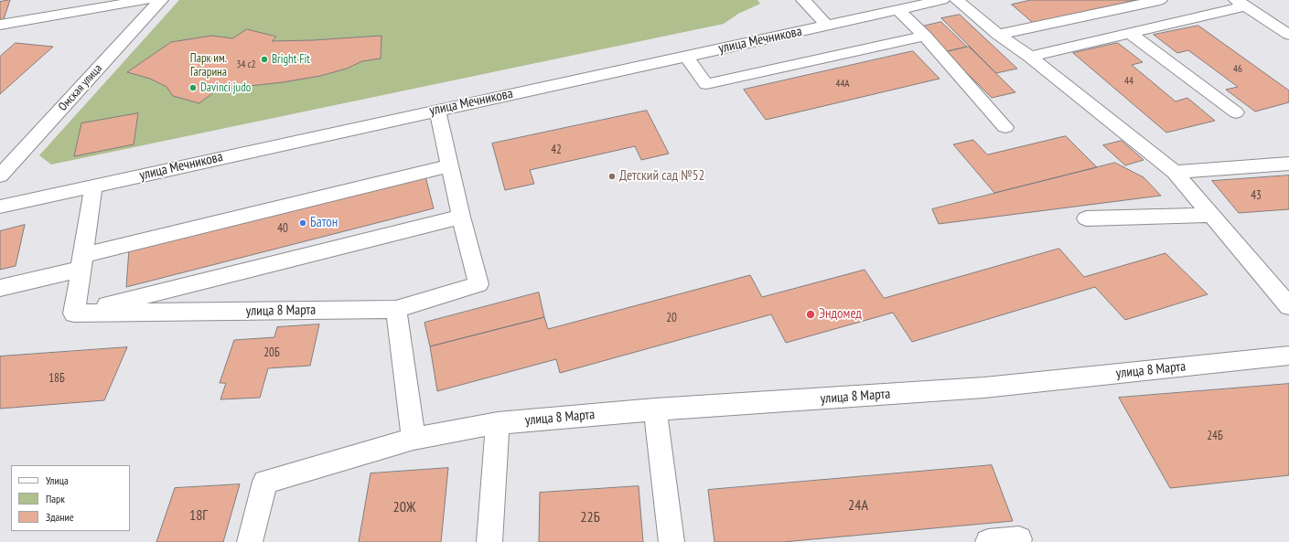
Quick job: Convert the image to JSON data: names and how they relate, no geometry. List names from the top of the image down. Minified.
{"streets":{"street":["улица Мечникова","Омская улица","улица 8 Марта"]},"parks":["Парк им. Гагарина"],"places":["Bright Fit","Davinci judo","Детский сад №52","Батон","Эндомед"],"house_numbers":["34 с2","46","44","44А","42","43","40","20","20Б","18Б","24Б","24А","20Ж","18Г","22Б"],"legend":["Улица","Парк","Здание"]}
